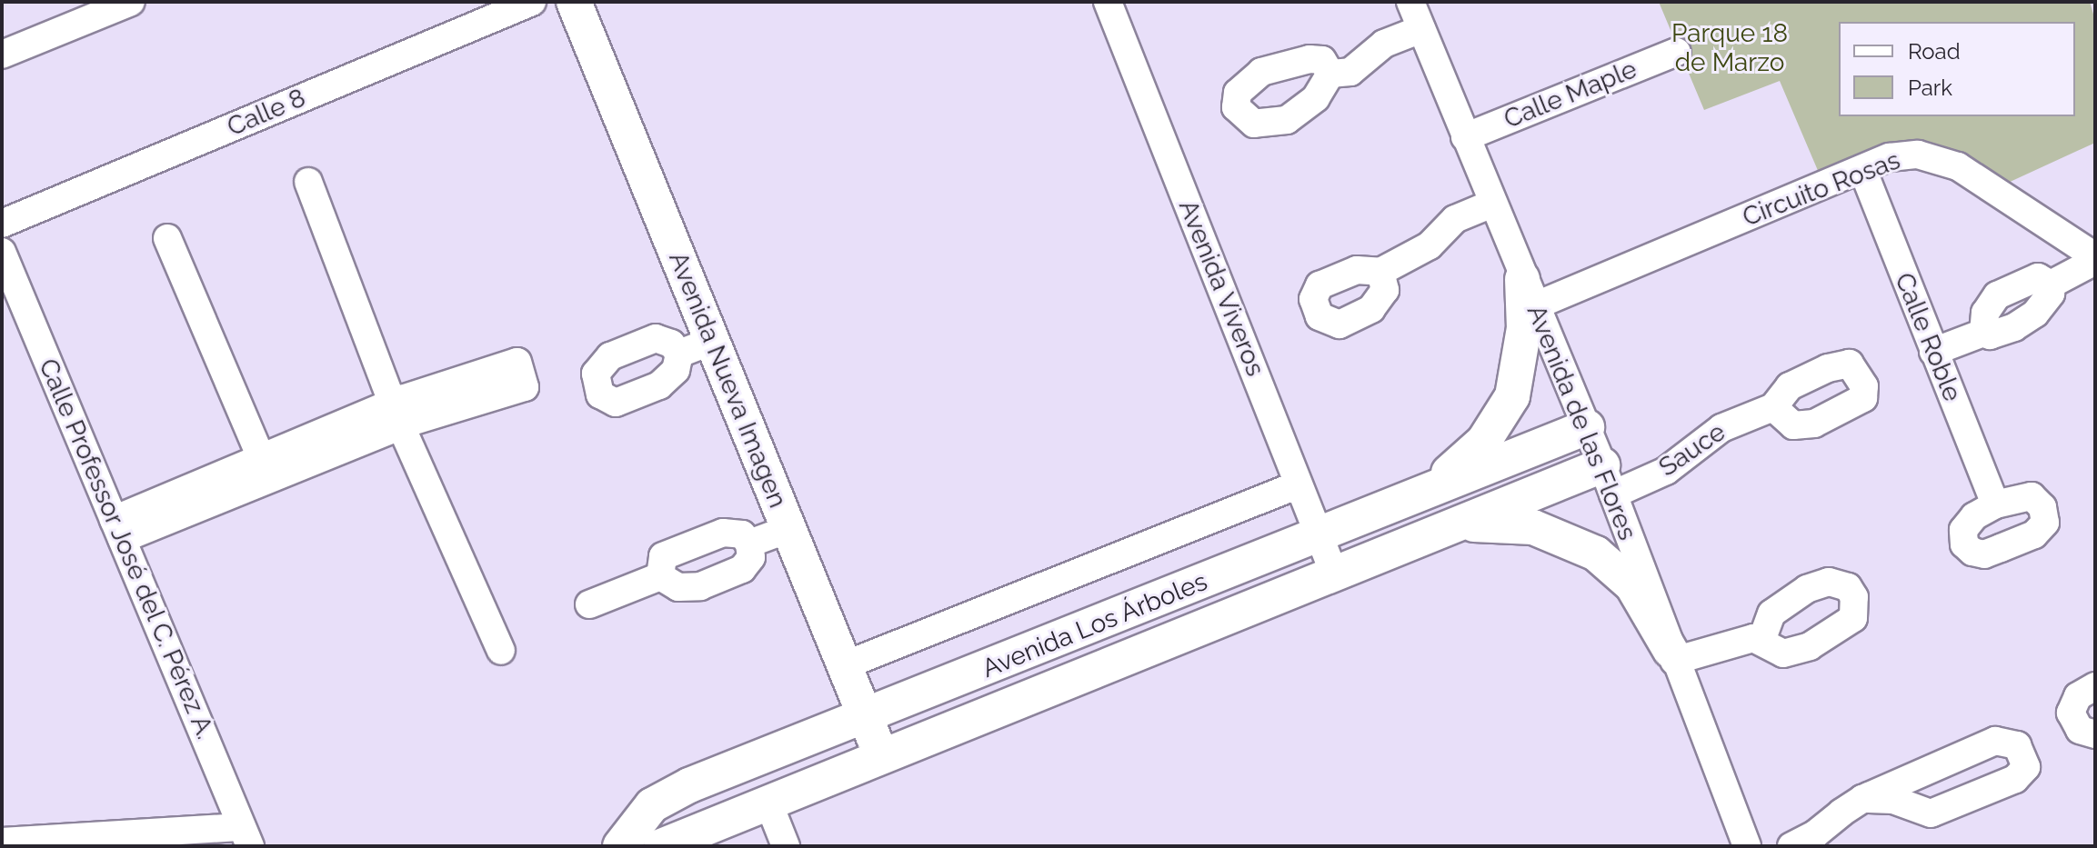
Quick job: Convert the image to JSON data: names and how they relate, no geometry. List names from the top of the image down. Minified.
{"streets":{"street":["Calle Maple","Calle 8","Circuito Rosas","Avenida Viveros","Calle Roble","Avenida Nueva Imagen","Avenida de las Flores","Sauce","Calle Professor José del C. Pérez A.","Avenida Los Árboles"]},"crossings":[["Calle Maple","Avenida de las Flores"],["Circuito Rosas","Calle Roble"],["Circuito Rosas","Avenida de las Flores"],["Avenida Viveros","Avenida Los Árboles"],["Avenida Nueva Imagen","Avenida Los Árboles"],["Avenida de las Flores","Sauce"],["Avenida de las Flores","Avenida Los Árboles"],["Sauce","Avenida Los Árboles"]],"parks":["Parque 18 de Marzo"],"legend":["Road","Park"]}
